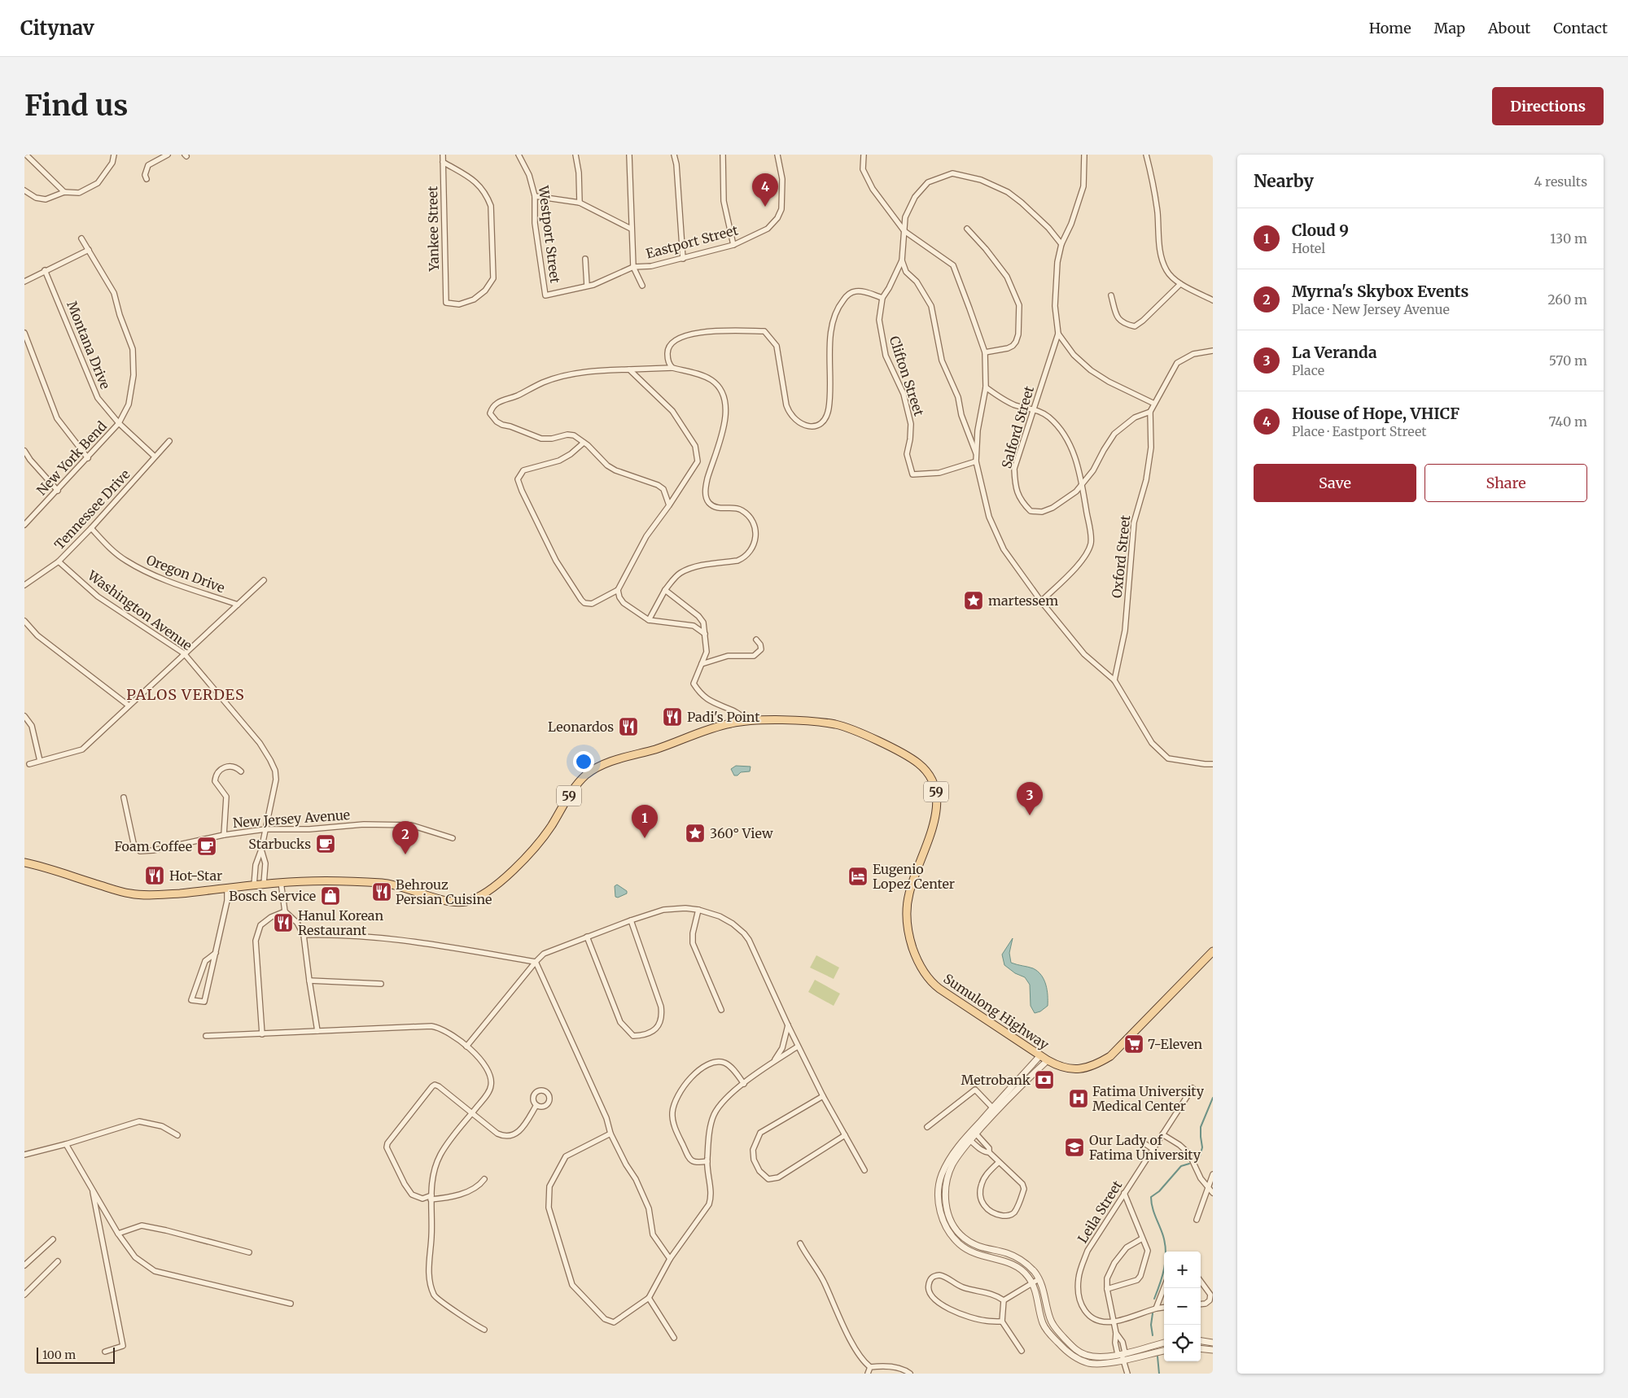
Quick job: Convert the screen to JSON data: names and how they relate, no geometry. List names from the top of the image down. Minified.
{"streets":{"main road":["59","Sumulong Highway"],"street":["Yankee Street","Westport Street","Eastport Street","Montana Drive","Clifton Street","Salford Street","New York Bend","Tennessee Drive","Oxford Street","Oregon Drive","Washington Avenue","New Jersey Avenue","Leila Street"]},"crossings":[["Westport Street","Eastport Street"],["Montana Drive","New York Bend"],["Montana Drive","Tennessee Drive"],["Salford Street","Oxford Street"],["Tennessee Drive","Oregon Drive"],["Tennessee Drive","Washington Avenue"],["Washington Avenue","New Jersey Avenue"],["Washington Avenue","Sumulong Highway"]],"districts":["PALOS VERDES"],"places":{"place":["martessem","360° View"],"restaurant":["Padi's Point","Leonardos","Hot-Star","Behrouz Persian Cuisine","Hanul Korean Restaurant"],"cafe":["Starbucks","Foam Coffee"],"hotel":["Eugenio Lopez Center"],"shop":["Bosch Service"],"supermarket":["7-Eleven"],"bank":["Metrobank"],"hospital":["Fatima University Medical Center"],"school or university":["Our Lady of Fatima University"]},"scale_bar":"100 m","page":{"header":"Citynav","nav":["Home","Map","About","Contact"],"buttons":["Directions",["Save","Share"]],"title":"Find us","heading":["Nearby","4 results"],"pins":["4","3","1","2"],"list":[{"mark":"1","name":"Cloud 9","note":"Hotel","value":"130 m"},{"mark":"2","name":"Myrna's Skybox Events","note":"Place · New Jersey Avenue","value":"260 m"},{"mark":"3","name":"La Veranda","note":"Place","value":"570 m"},{"mark":"4","name":"House of Hope, VHICF","note":"Place · Eastport Street","value":"740 m"}],"map_buttons":["+","−"],"scale":"100 m"}}
